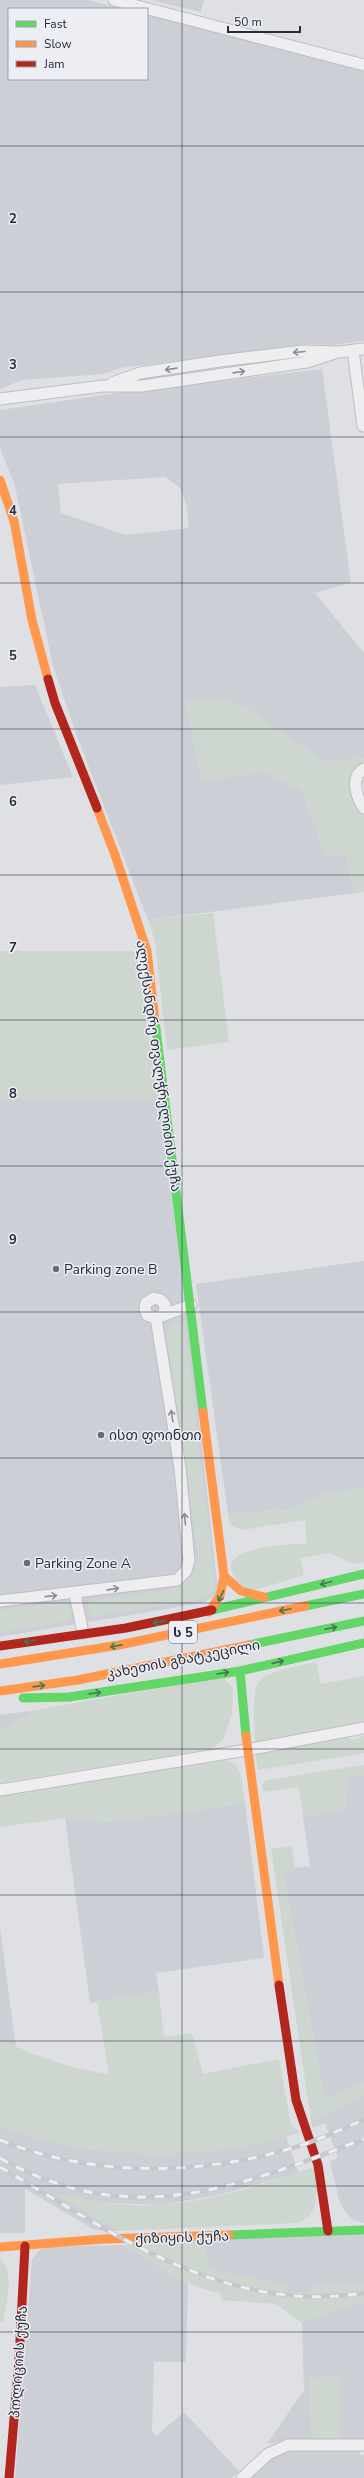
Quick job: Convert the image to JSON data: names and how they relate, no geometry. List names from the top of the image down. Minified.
{"streets":{"main road":["ალექსანდრე თვალჭრელიძის ქუჩა","ს 5","კახეთის გზატკეცილი","ქიზიყის ქუჩა","პოლიციის ქუჩა"]},"crossings":[["ქიზიყის ქუჩა","პოლიციის ქუჩა"]],"places":["Parking zone B","ისთ ფოინთი","Parking Zone A"],"legend":["Fast","Slow","Jam"],"scale_bar":"50 m","grid":{"rows":["2","3","4","5","6","7","8","9"]}}
